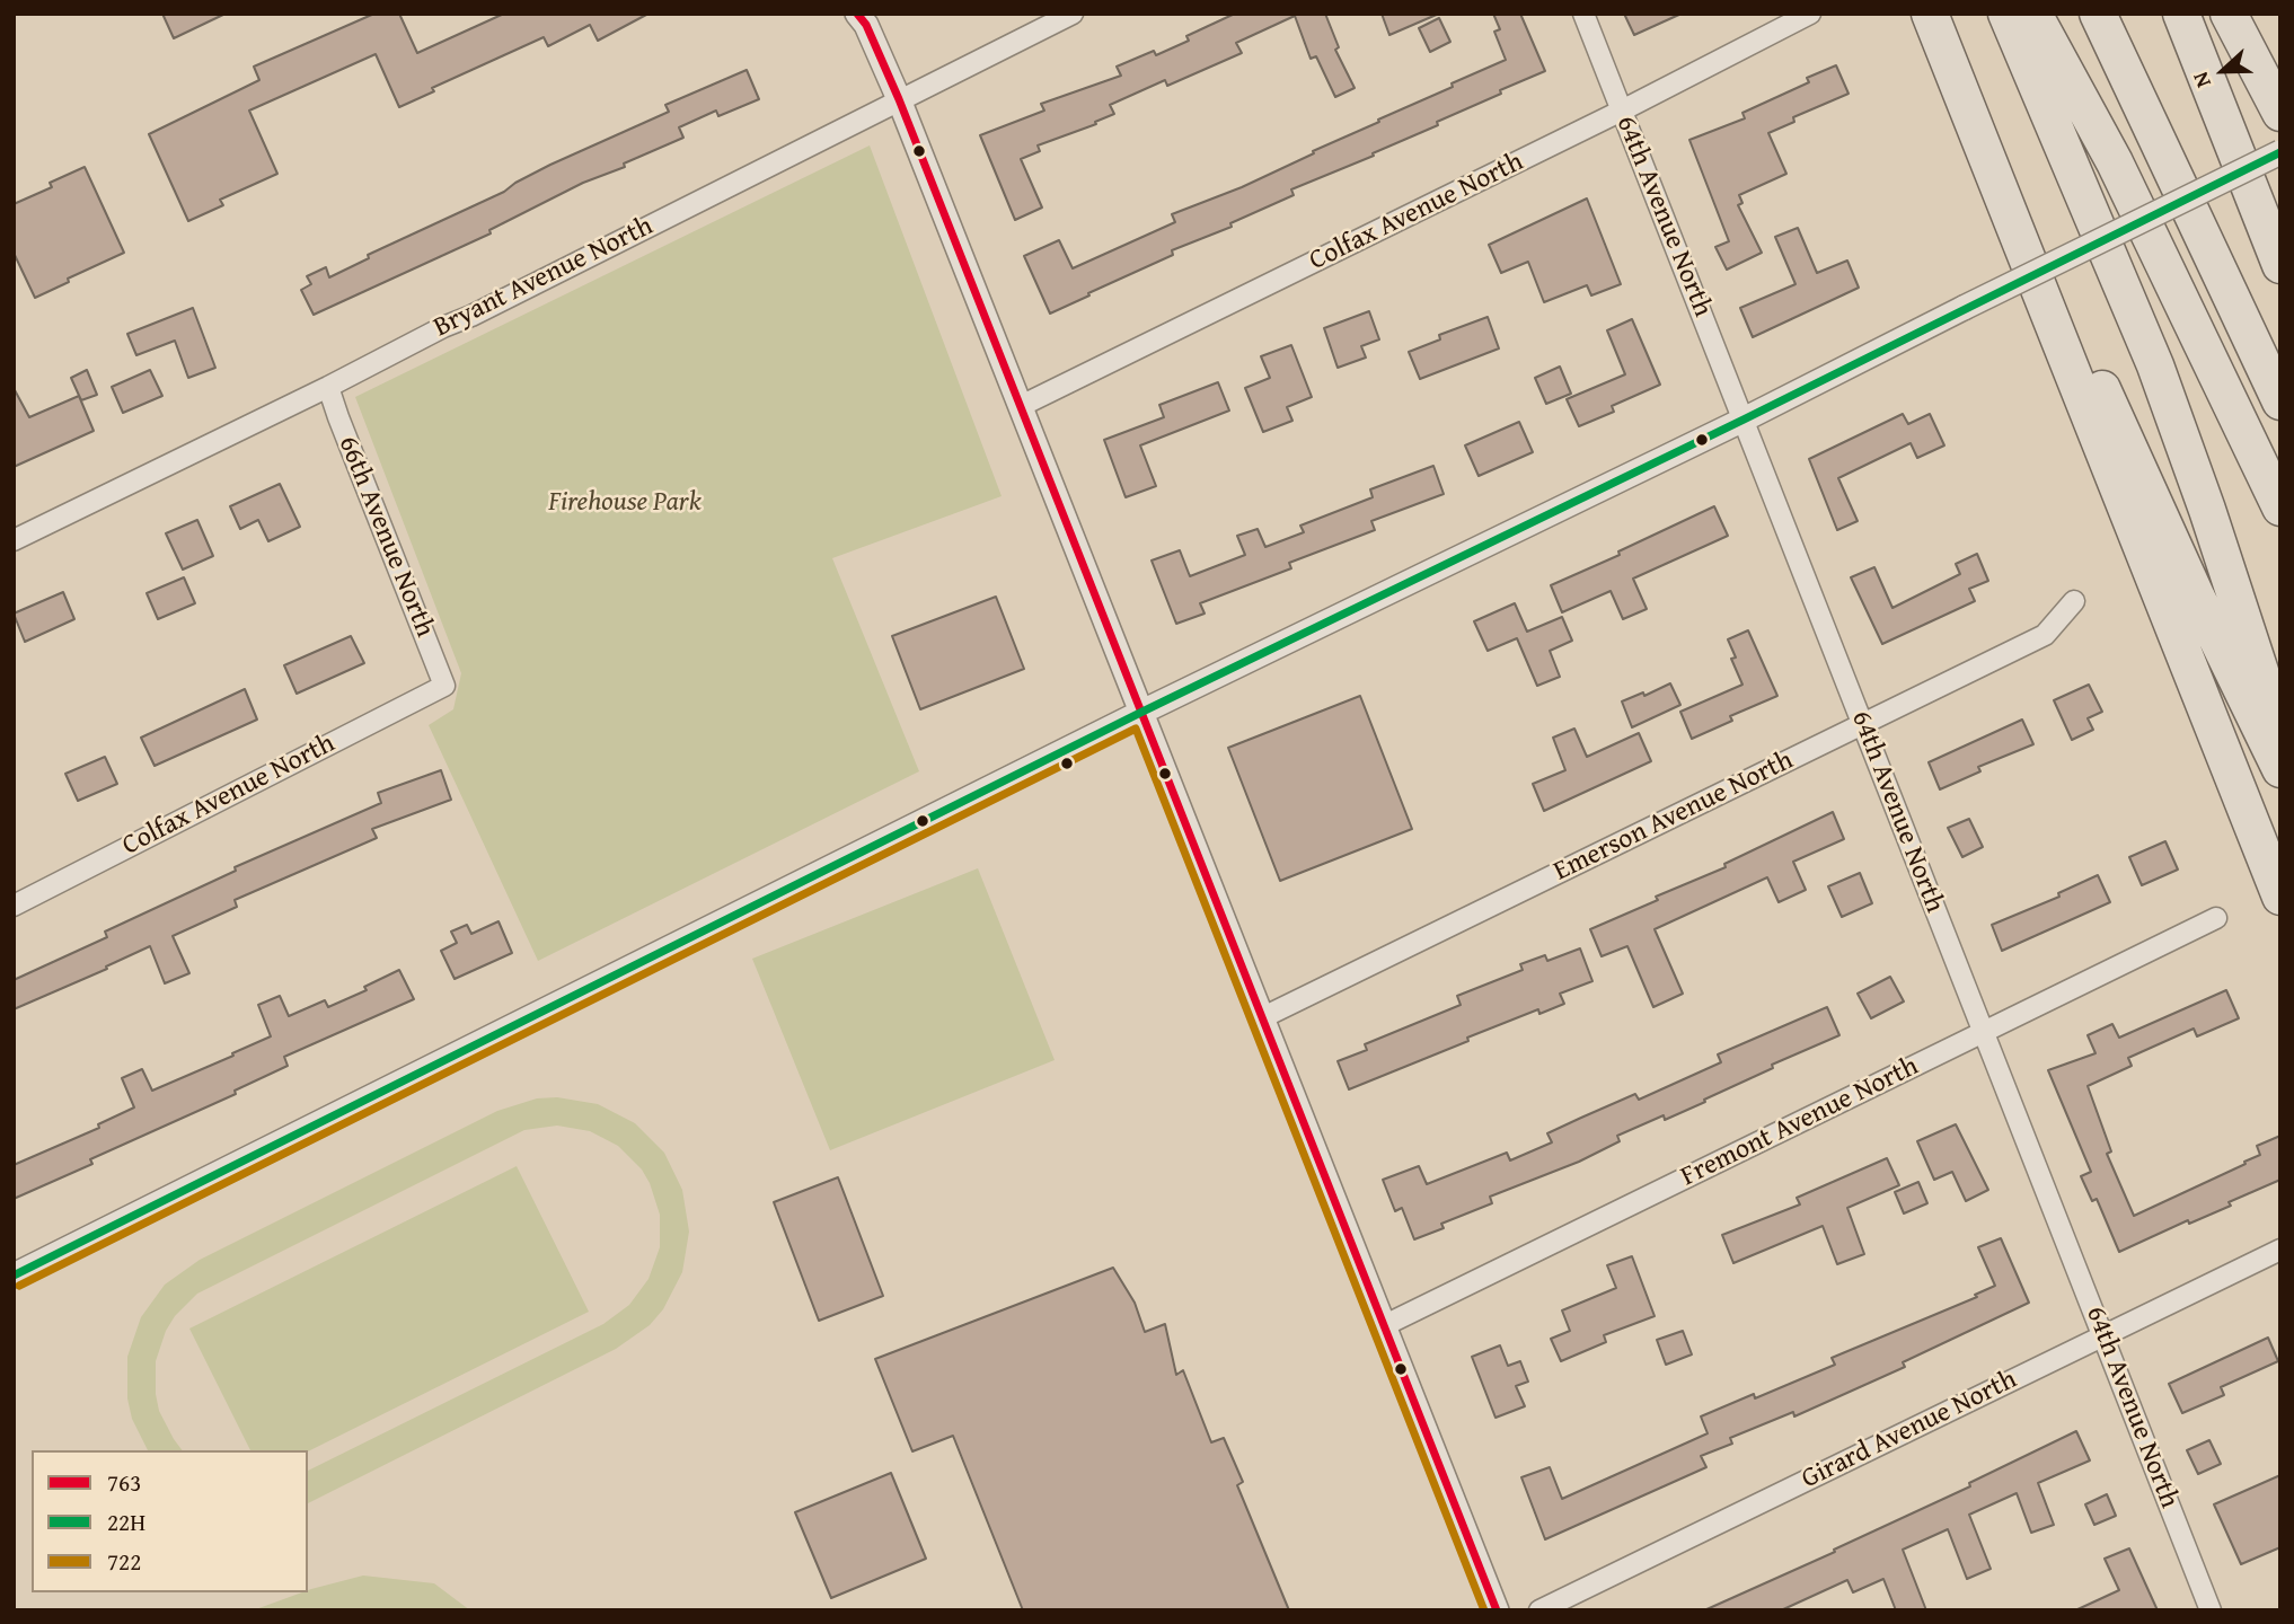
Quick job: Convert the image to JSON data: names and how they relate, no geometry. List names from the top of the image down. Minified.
{"streets":{"street":["Colfax Avenue North","64th Avenue North","Bryant Avenue North","66th Avenue North","Emerson Avenue North","Fremont Avenue North","Girard Avenue North"]},"crossings":[["Colfax Avenue North","64th Avenue North"],["Colfax Avenue North","66th Avenue North"],["64th Avenue North","Emerson Avenue North"],["64th Avenue North","Fremont Avenue North"],["64th Avenue North","Girard Avenue North"],["Bryant Avenue North","66th Avenue North"]],"parks":["Firehouse Park"],"lines":["transit line 763","transit line 22H","transit line 722"],"legend":["763","22H","722"],"north":"left"}
